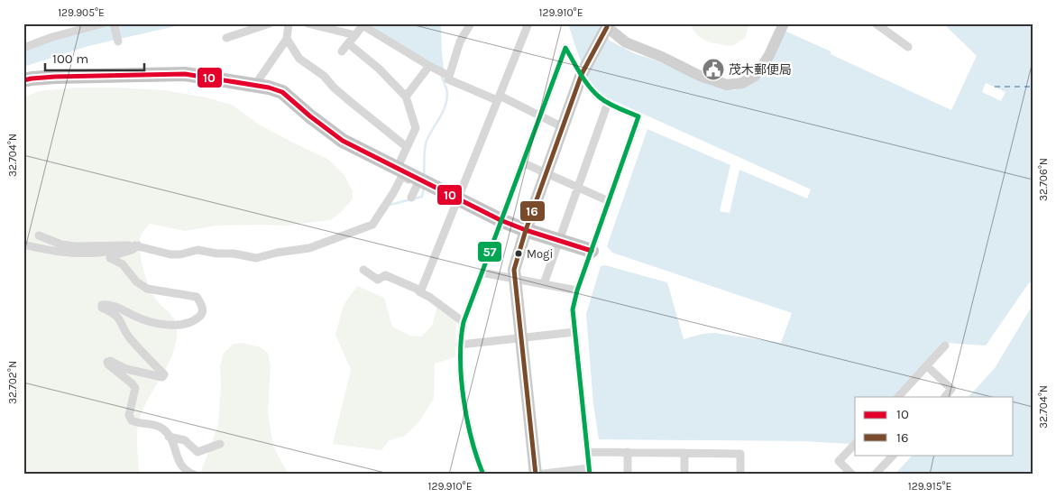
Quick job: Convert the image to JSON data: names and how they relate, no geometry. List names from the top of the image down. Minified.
{"places":{"public building":["茂木郵便局"],"other":["Mogi"]},"lines":["transit line 16","transit line 57","transit line 10"],"legend":["10","16"],"scale_bar":"100 m","coordinates":["129.905°E","129.910°E","32.704°N","32.706°N","32.702°N","129.915°E"]}
